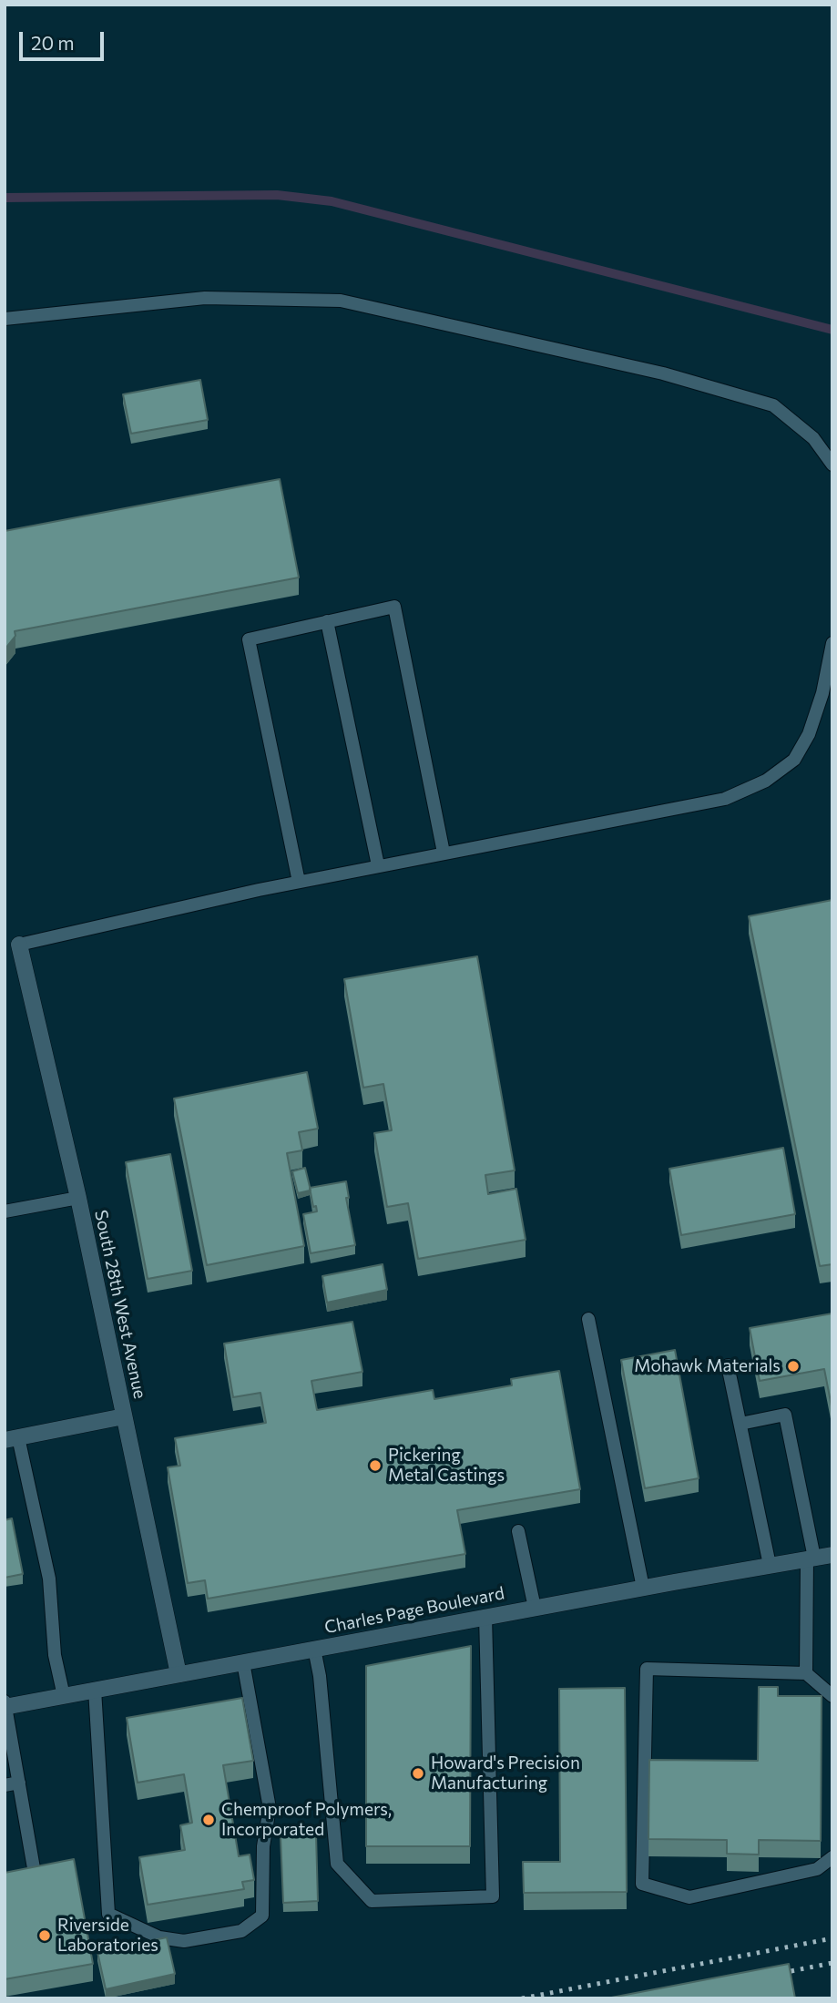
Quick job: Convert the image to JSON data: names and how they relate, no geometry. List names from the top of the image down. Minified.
{"streets":{"street":["South 28th West Avenue","Charles Page Boulevard"]},"crossings":[["South 28th West Avenue","Charles Page Boulevard"]],"places":["Mohawk Materials","Pickering Metal Castings","Howard's Precision Manufacturing","Chemproof Polymers, Incorporated","Riverside Laboratories"],"scale_bar":"20 m"}
